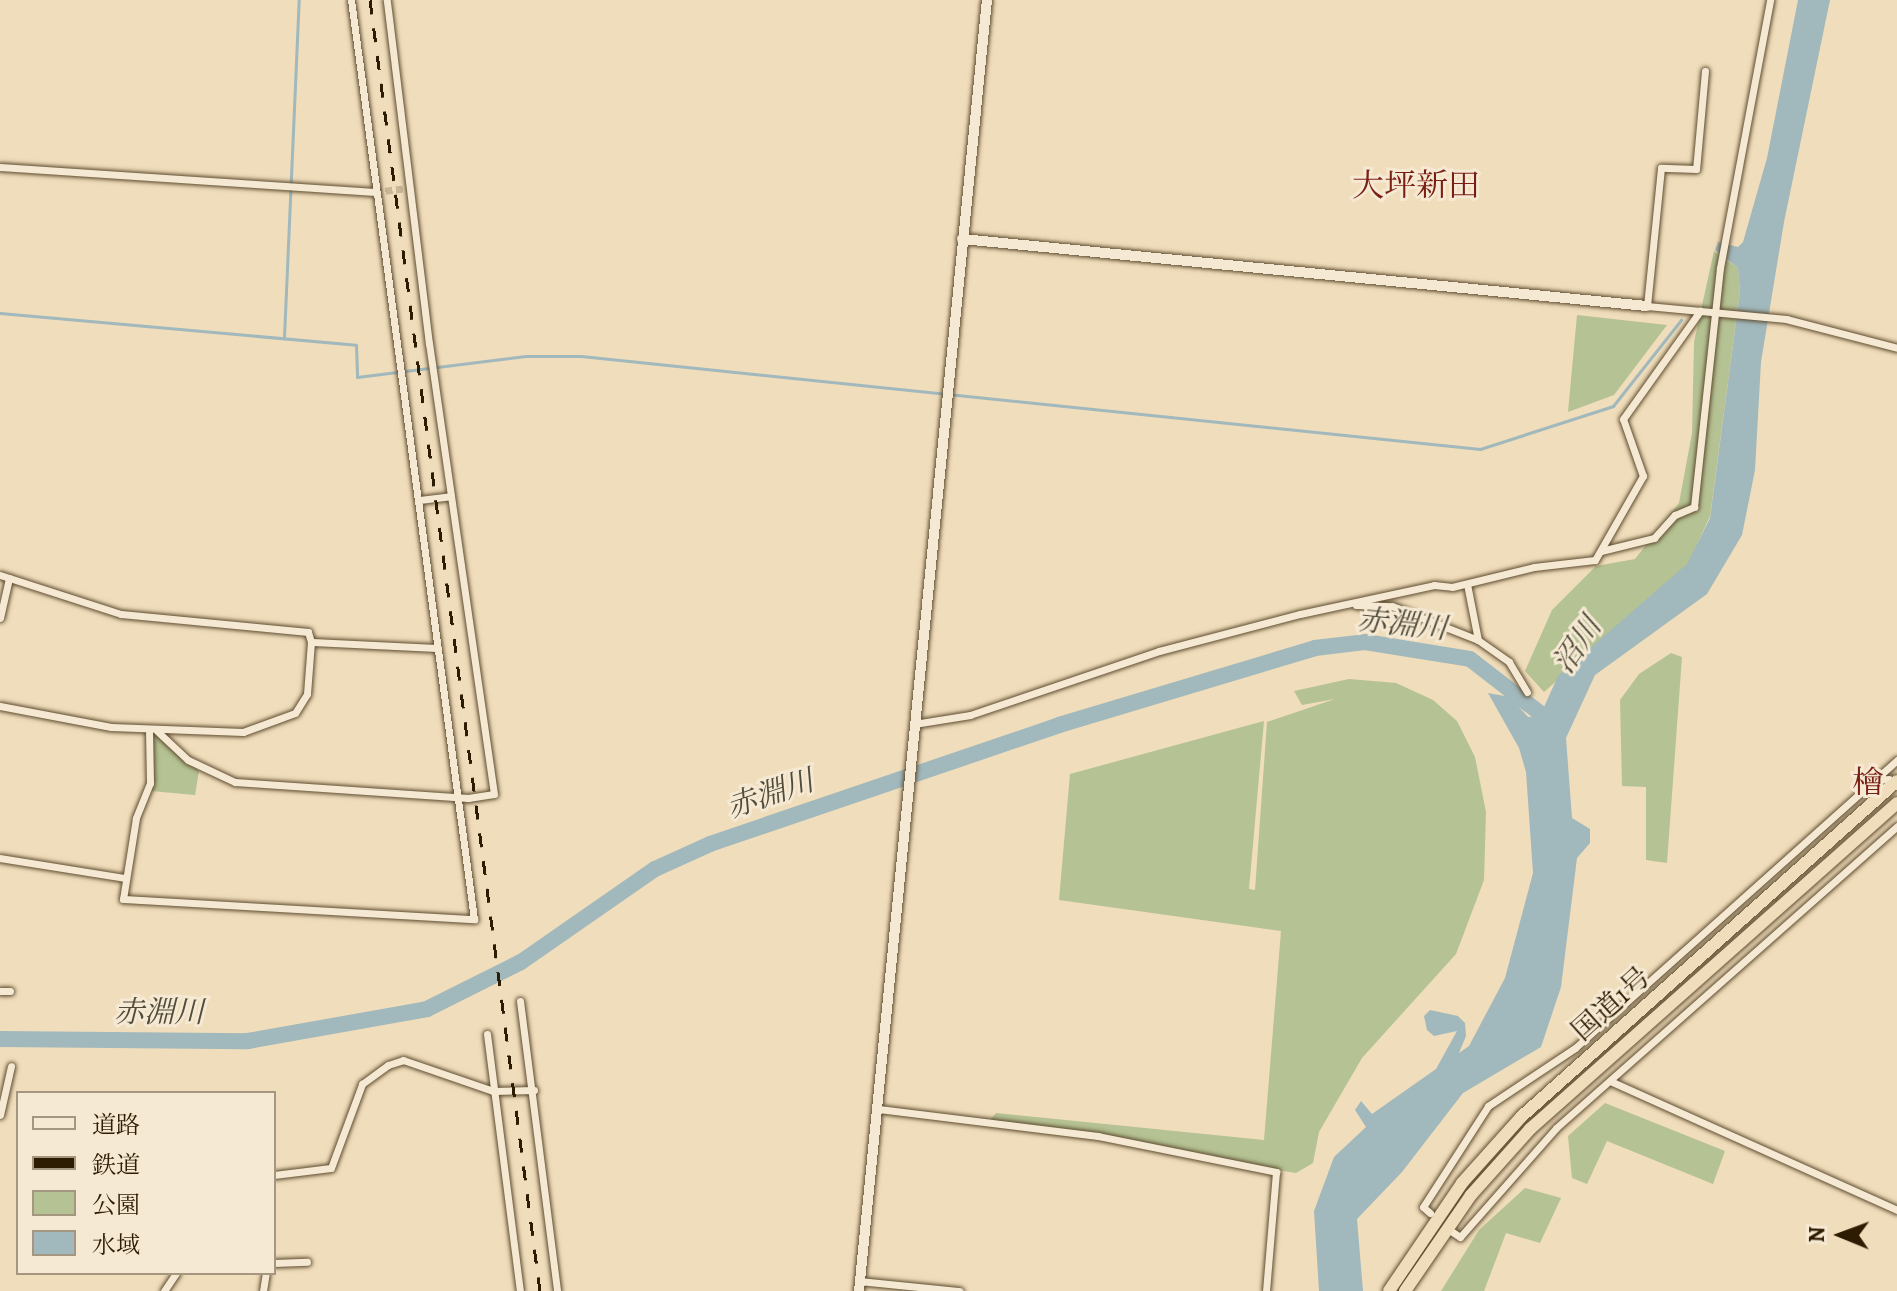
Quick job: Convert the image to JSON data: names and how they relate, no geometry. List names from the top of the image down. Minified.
{"streets":{"highway":["国道1号"]},"districts":["大坪新田","檜"],"water":["赤淵川","沼川"],"legend":["道路","鉄道","公園","水域"],"north":"left"}
